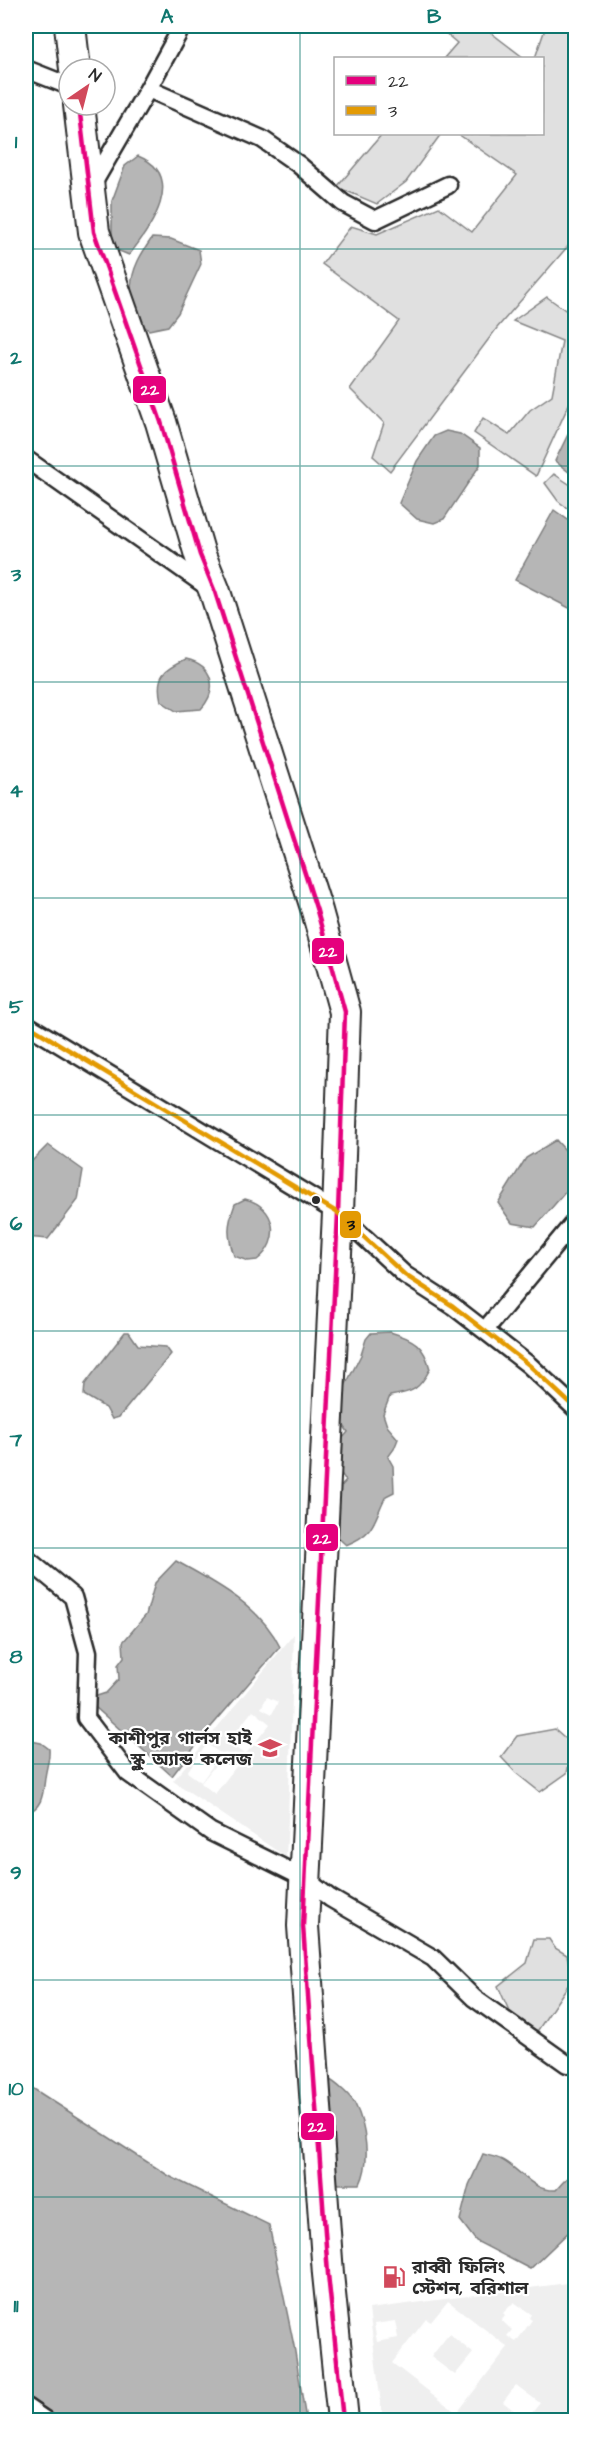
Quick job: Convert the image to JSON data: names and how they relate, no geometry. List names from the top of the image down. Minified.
{"places":{"school or university":["কাশীপুর গার্লস হাই স্কুল অ্যান্ড কলেজ"],"fuel station":["রাব্বী ফিলিং স্টেশন, বরিশাল"]},"lines":["transit line 22","transit line 3"],"legend":["22","3"],"north":"top right","grid":{"columns":["A","B"],"rows":["1","2","3","4","5","6","7","8","9","10","11"]}}
